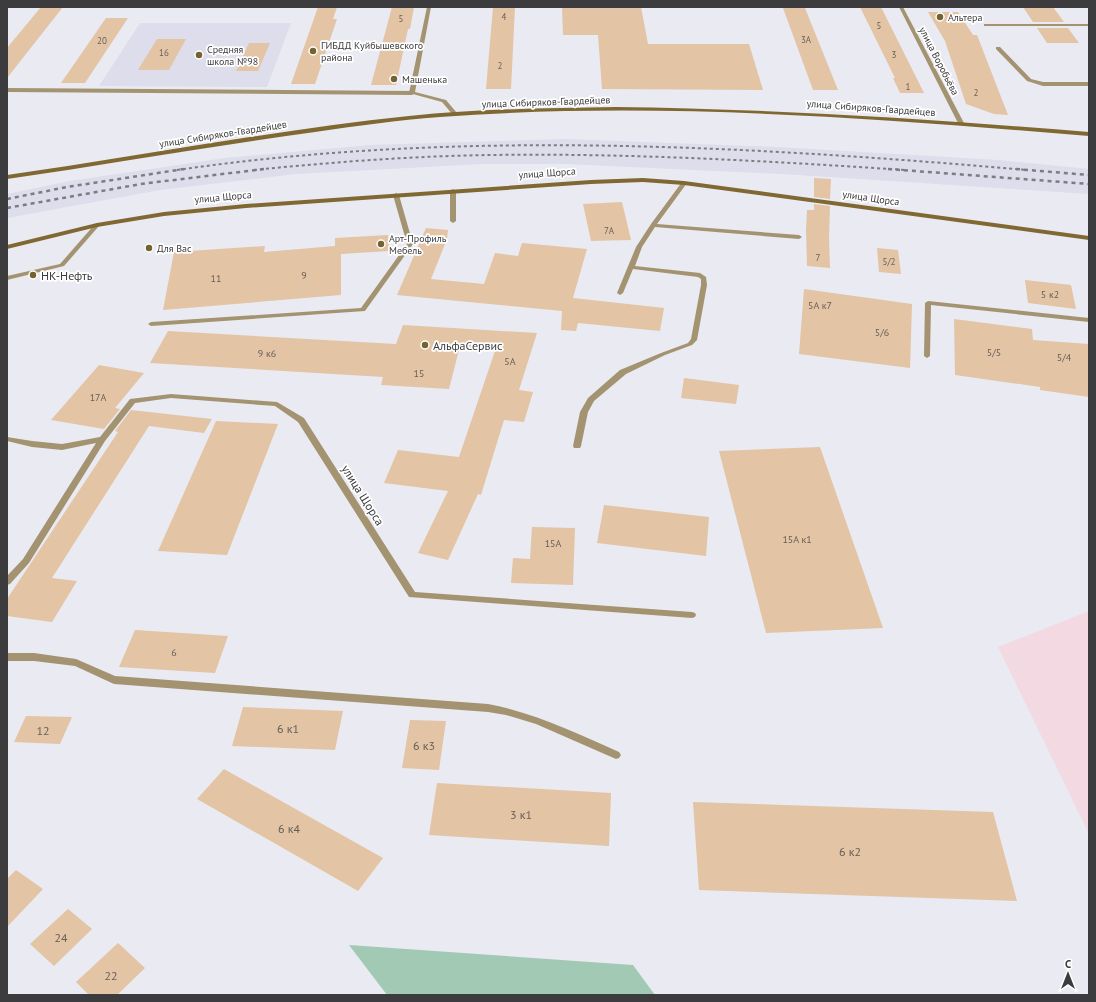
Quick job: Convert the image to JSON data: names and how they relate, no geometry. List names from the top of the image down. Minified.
{"streets":{"street":["улица Воробьёва","улица Сибиряков-Гвардейцев","улица Щорса"]},"crossings":[["улица Воробьёва","улица Сибиряков-Гвардейцев"]],"places":["Альтера","ГИБДД Куйбышевского района","Средняя школа №98","Машенька","Арт-Профиль Мебель","Для Вас","НК-Нефть","АльфаСервис"],"house_numbers":["4","5","5","3А","20","16","3","2","1","2","7А","7","5/2","9","11","5 к2","5А к7","5/6","5/5","9 к6","5/4","5А","15","17А","15А к1","15А","6","6 к1","12","6 к3","3 к1","6 к4","6 к2","24","22"],"north":"top"}
